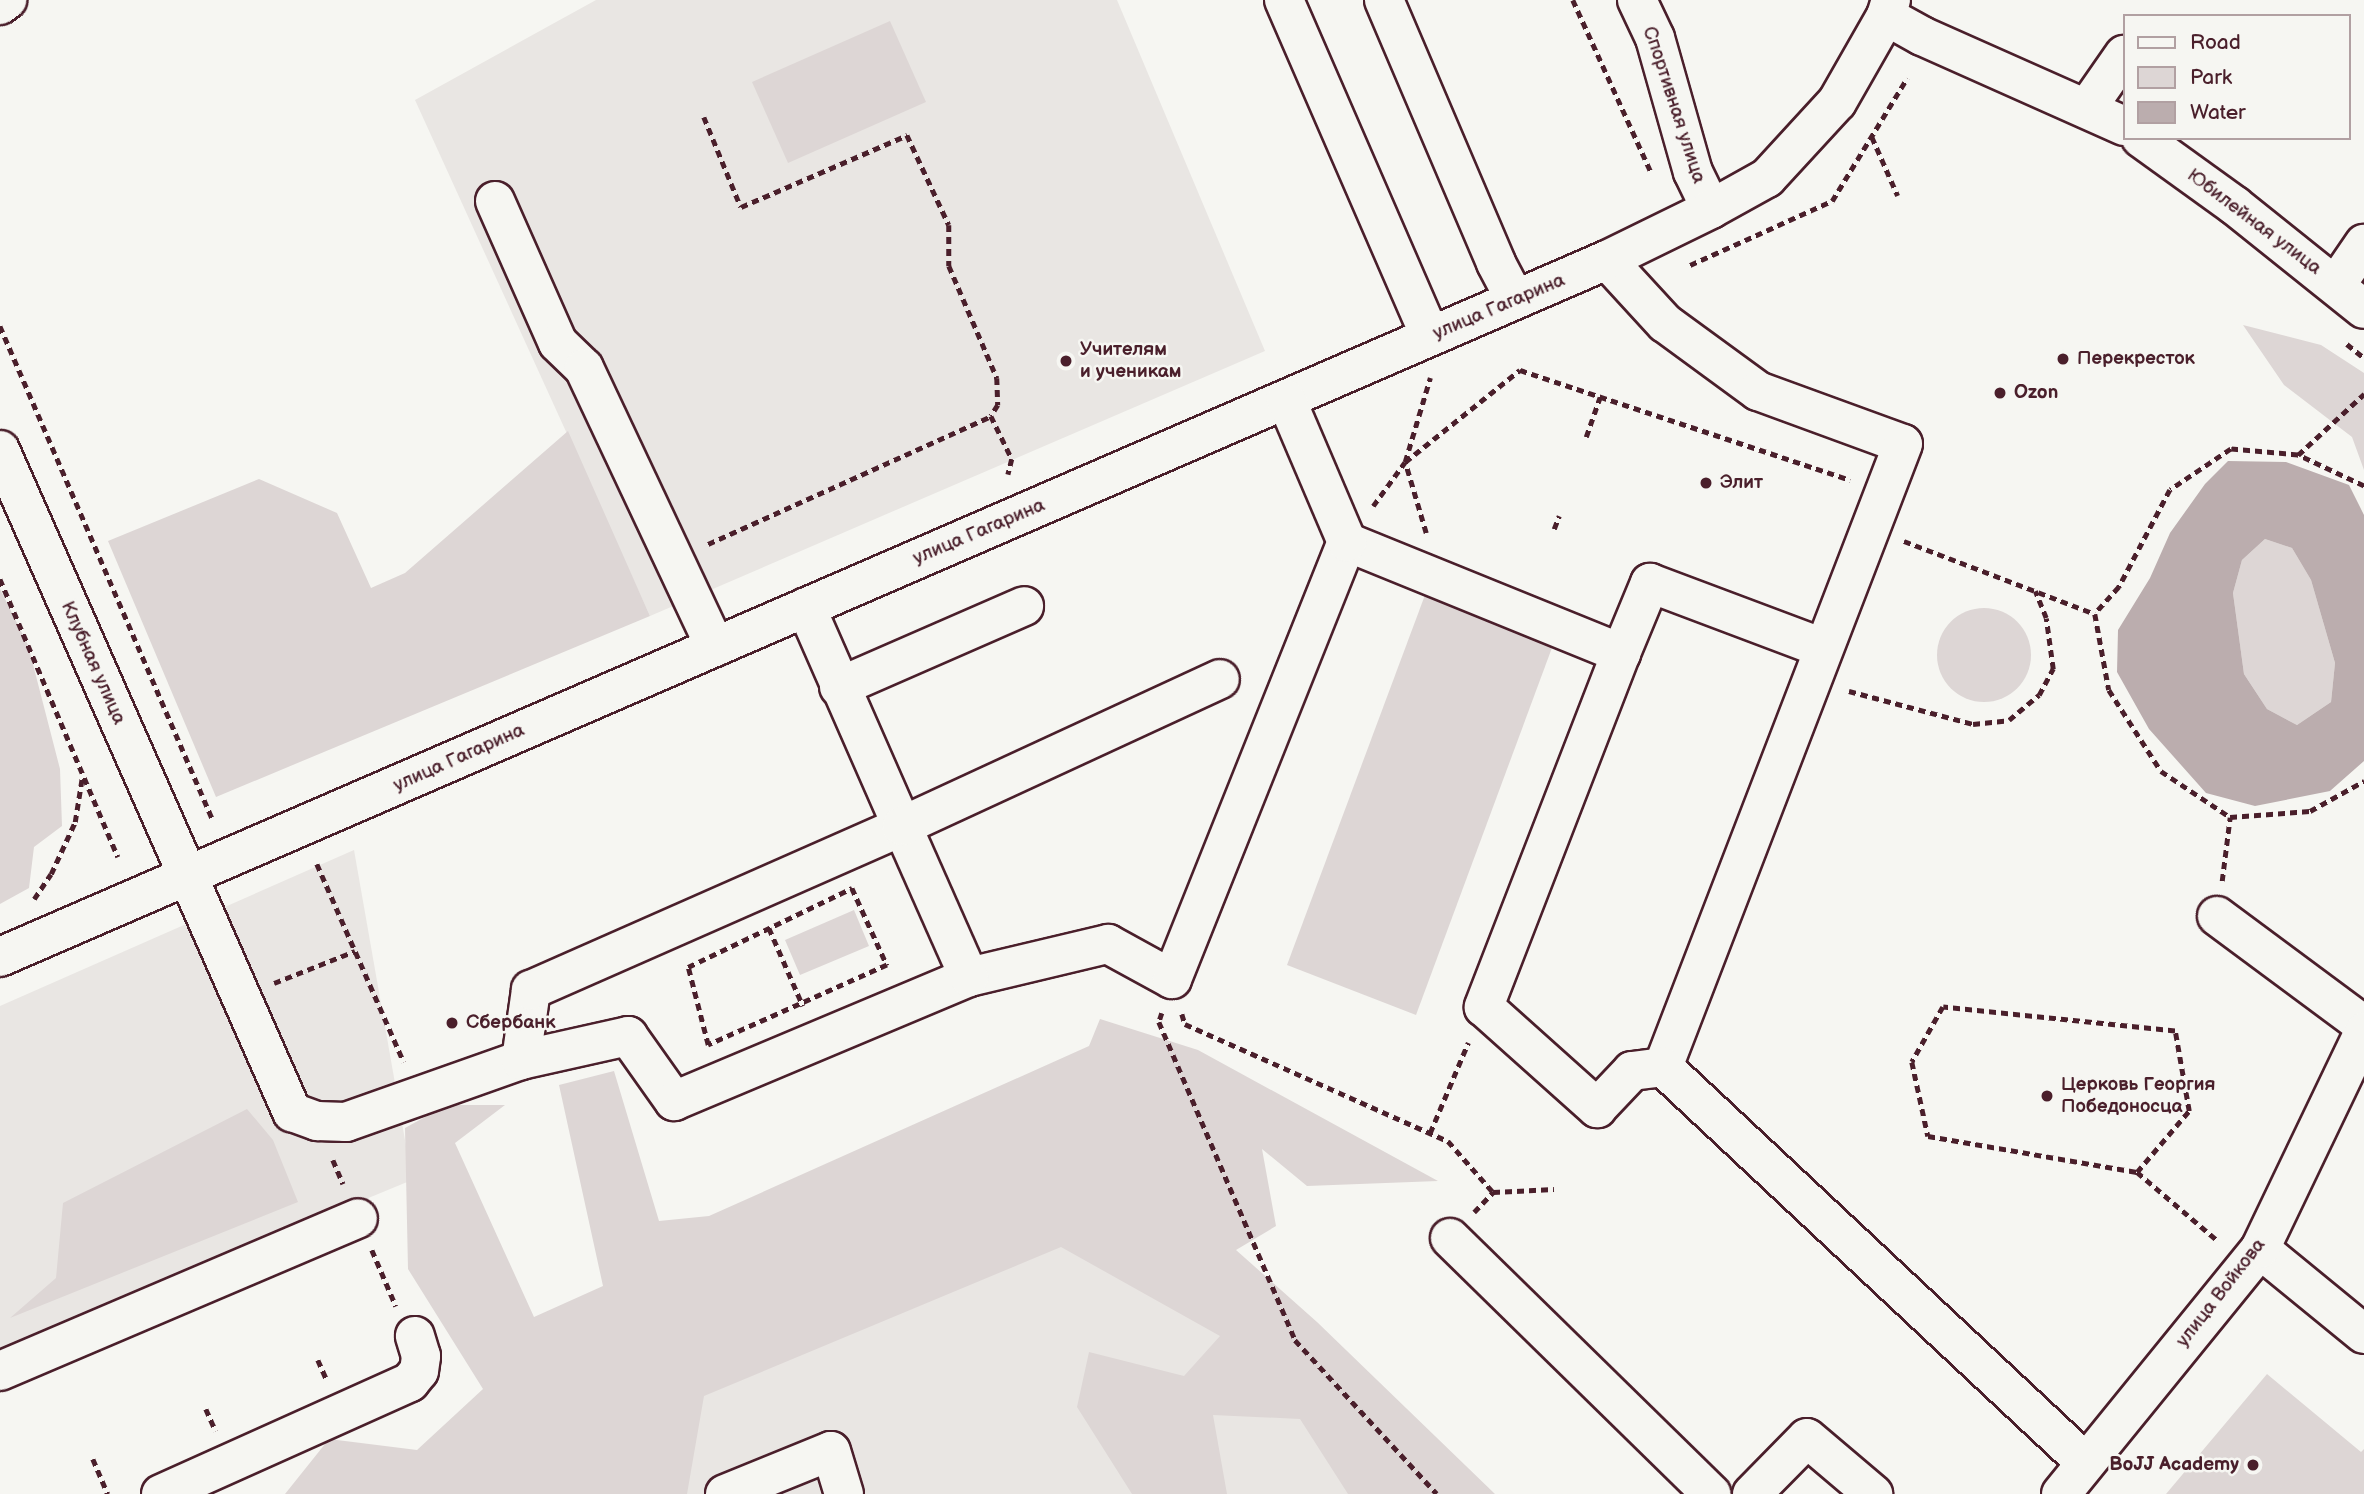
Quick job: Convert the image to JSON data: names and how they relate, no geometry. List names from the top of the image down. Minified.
{"streets":{"street":["Спортивная улица","Юбилейная улица","улица Гагарина","Клубная улица","улица Войкова"]},"crossings":[["Спортивная улица","улица Гагарина"],["улица Гагарина","Клубная улица"]],"places":["Перекресток","Учителям и ученикам","Ozon","Элит","Сбербанк","Церковь Георгия Победоносца","BoJJ Academy"],"legend":["Road","Park","Water"]}
